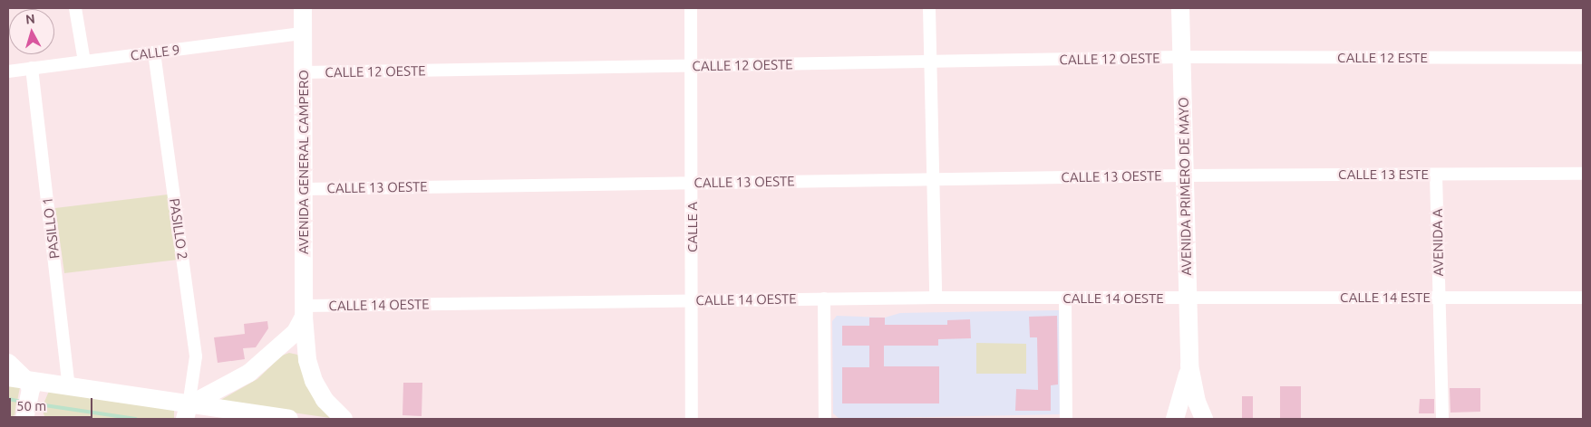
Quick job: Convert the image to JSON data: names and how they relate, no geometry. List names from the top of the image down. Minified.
{"streets":{"street":["CALLE 9","CALLE 12 ESTE","CALLE 12 OESTE","AVENIDA GENERAL CAMPERO","CALLE 13 ESTE","CALLE 13 OESTE","AVENIDA PRIMERO DE MAYO","CALLE A","PASILLO 1","PASILLO 2","AVENIDA A","CALLE 14 ESTE","CALLE 14 OESTE"]},"crossings":[["CALLE 9","AVENIDA GENERAL CAMPERO"],["CALLE 9","PASILLO 1"],["CALLE 9","PASILLO 2"],["CALLE 12 ESTE","CALLE 12 OESTE"],["CALLE 12 ESTE","AVENIDA PRIMERO DE MAYO"],["CALLE 12 OESTE","AVENIDA GENERAL CAMPERO"],["CALLE 12 OESTE","AVENIDA PRIMERO DE MAYO"],["CALLE 12 OESTE","CALLE A"],["AVENIDA GENERAL CAMPERO","CALLE 13 OESTE"],["AVENIDA GENERAL CAMPERO","CALLE 14 OESTE"],["CALLE 13 ESTE","CALLE 13 OESTE"],["CALLE 13 ESTE","AVENIDA PRIMERO DE MAYO"],["CALLE 13 ESTE","AVENIDA A"],["CALLE 13 OESTE","AVENIDA PRIMERO DE MAYO"],["CALLE 13 OESTE","CALLE A"],["AVENIDA PRIMERO DE MAYO","CALLE 14 ESTE"],["AVENIDA PRIMERO DE MAYO","CALLE 14 OESTE"],["CALLE A","CALLE 14 OESTE"],["AVENIDA A","CALLE 14 ESTE"],["CALLE 14 ESTE","CALLE 14 OESTE"]],"scale_bar":"50 m","north":"top"}
